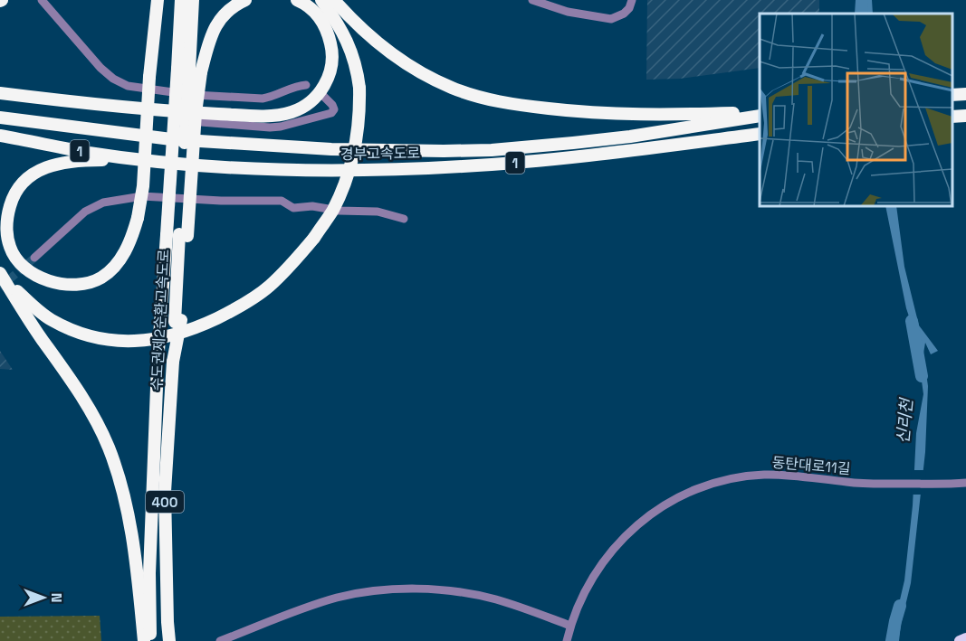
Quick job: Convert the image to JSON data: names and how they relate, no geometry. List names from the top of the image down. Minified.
{"streets":{"highway":["1","경부고속도로","수도권제2순환고속도로","400"],"street":["동탄대로11길"]},"water":["신리천"],"north":"right"}
